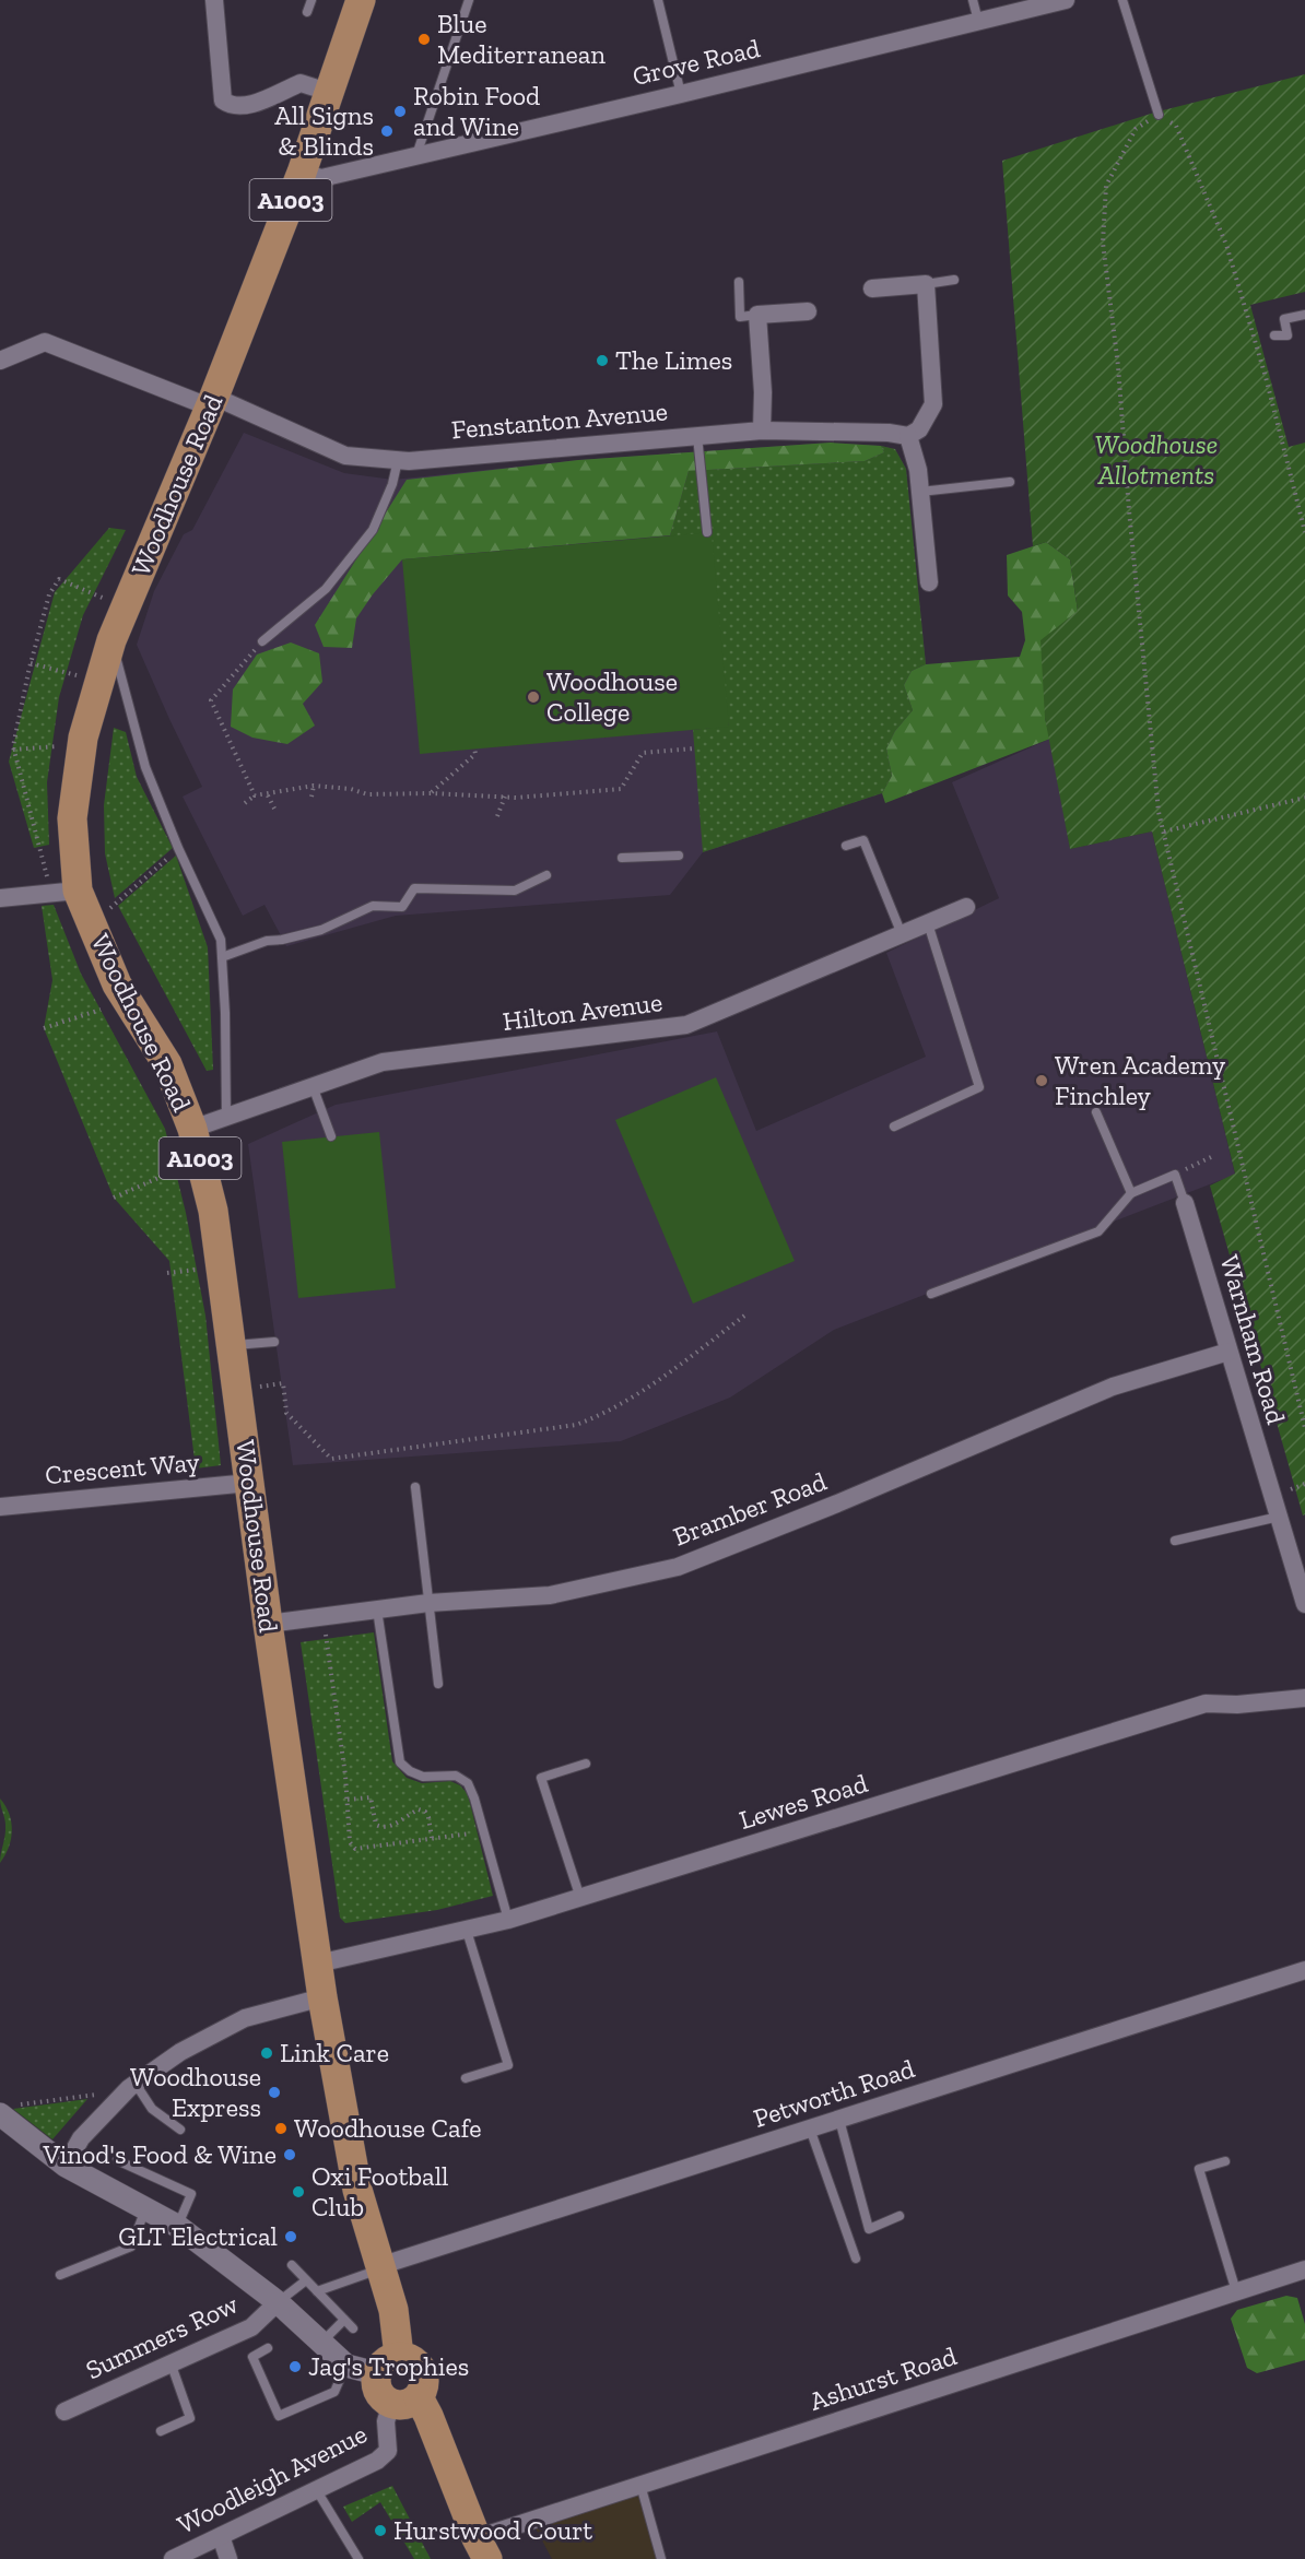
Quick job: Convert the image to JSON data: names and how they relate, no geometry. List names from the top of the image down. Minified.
{"streets":{"main road":["A1003","Woodhouse Road"],"street":["Grove Road","Fenstanton Avenue","Hilton Avenue","Warnham Road","Crescent Way","Bramber Road","Lewes Road","Petworth Road","Summers Row","Ashurst Road","Woodleigh Avenue"]},"crossings":[["Grove Road","Woodhouse Road"],["Fenstanton Avenue","Woodhouse Road"],["Woodhouse Road","Hilton Avenue"],["Woodhouse Road","Crescent Way"],["Woodhouse Road","Bramber Road"],["Woodhouse Road","Lewes Road"],["Woodhouse Road","Petworth Road"],["Woodhouse Road","Ashurst Road"],["Woodhouse Road","Woodleigh Avenue"],["Warnham Road","Bramber Road"]],"parks":["Woodhouse Allotments"],"places":["Blue Mediterranean","Robin Food and Wine","All Signs & Blinds","The Limes","Woodhouse College","Wren Academy Finchley","Link Care","Woodhouse Express","Woodhouse Cafe","Vinod's Food & Wine","Oxi Football Club","GLT Electrical","Jag's Trophies","Hurstwood Court"]}
